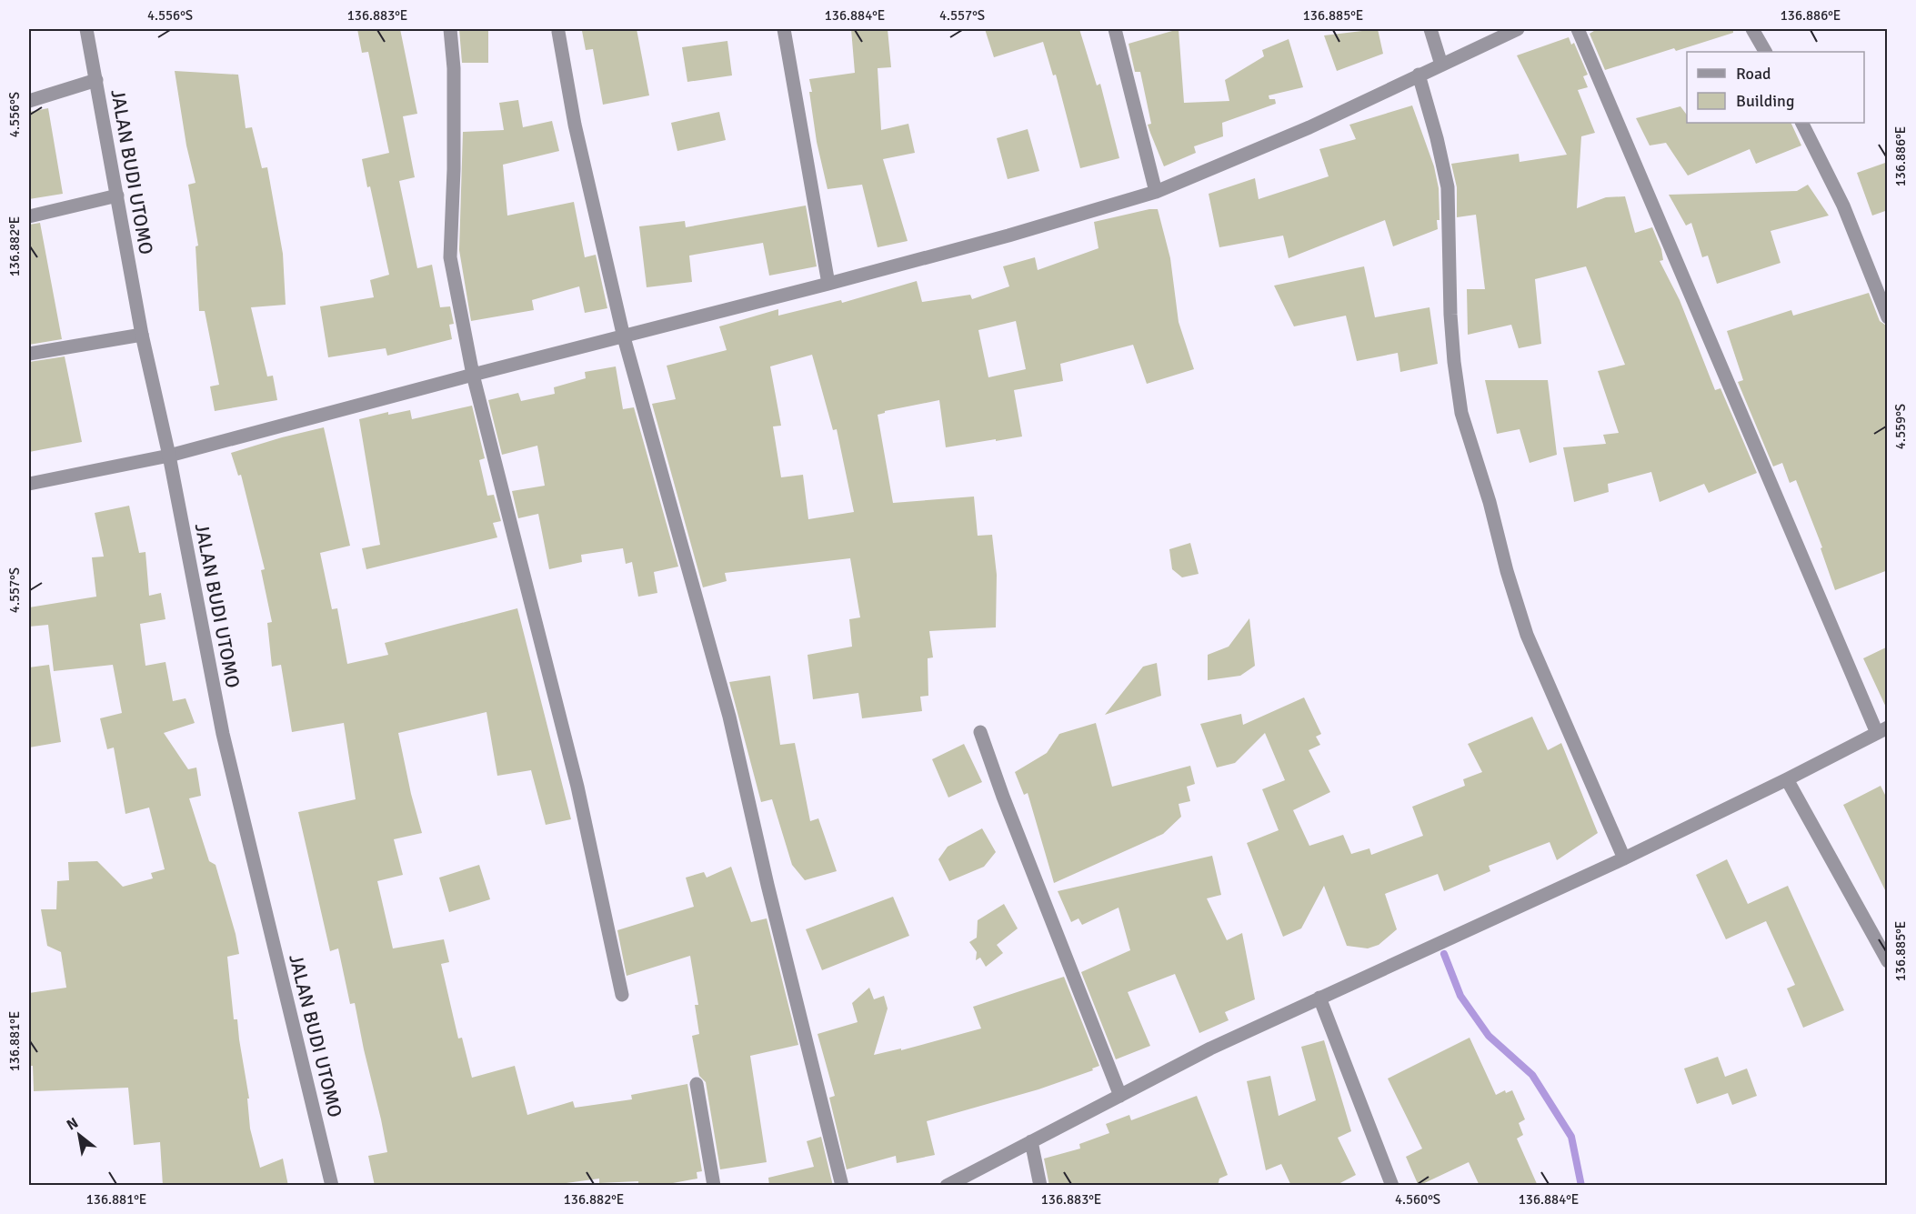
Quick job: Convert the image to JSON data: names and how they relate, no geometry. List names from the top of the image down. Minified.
{"streets":{"street":["JALAN BUDI UTOMO"]},"legend":["Road","Building"],"north":"top left","coordinates":["4.556°S","136.883°E","136.884°E","4.557°S","136.885°E","136.886°E","136.882°E","4.559°S","136.881°E","4.560°S"]}
